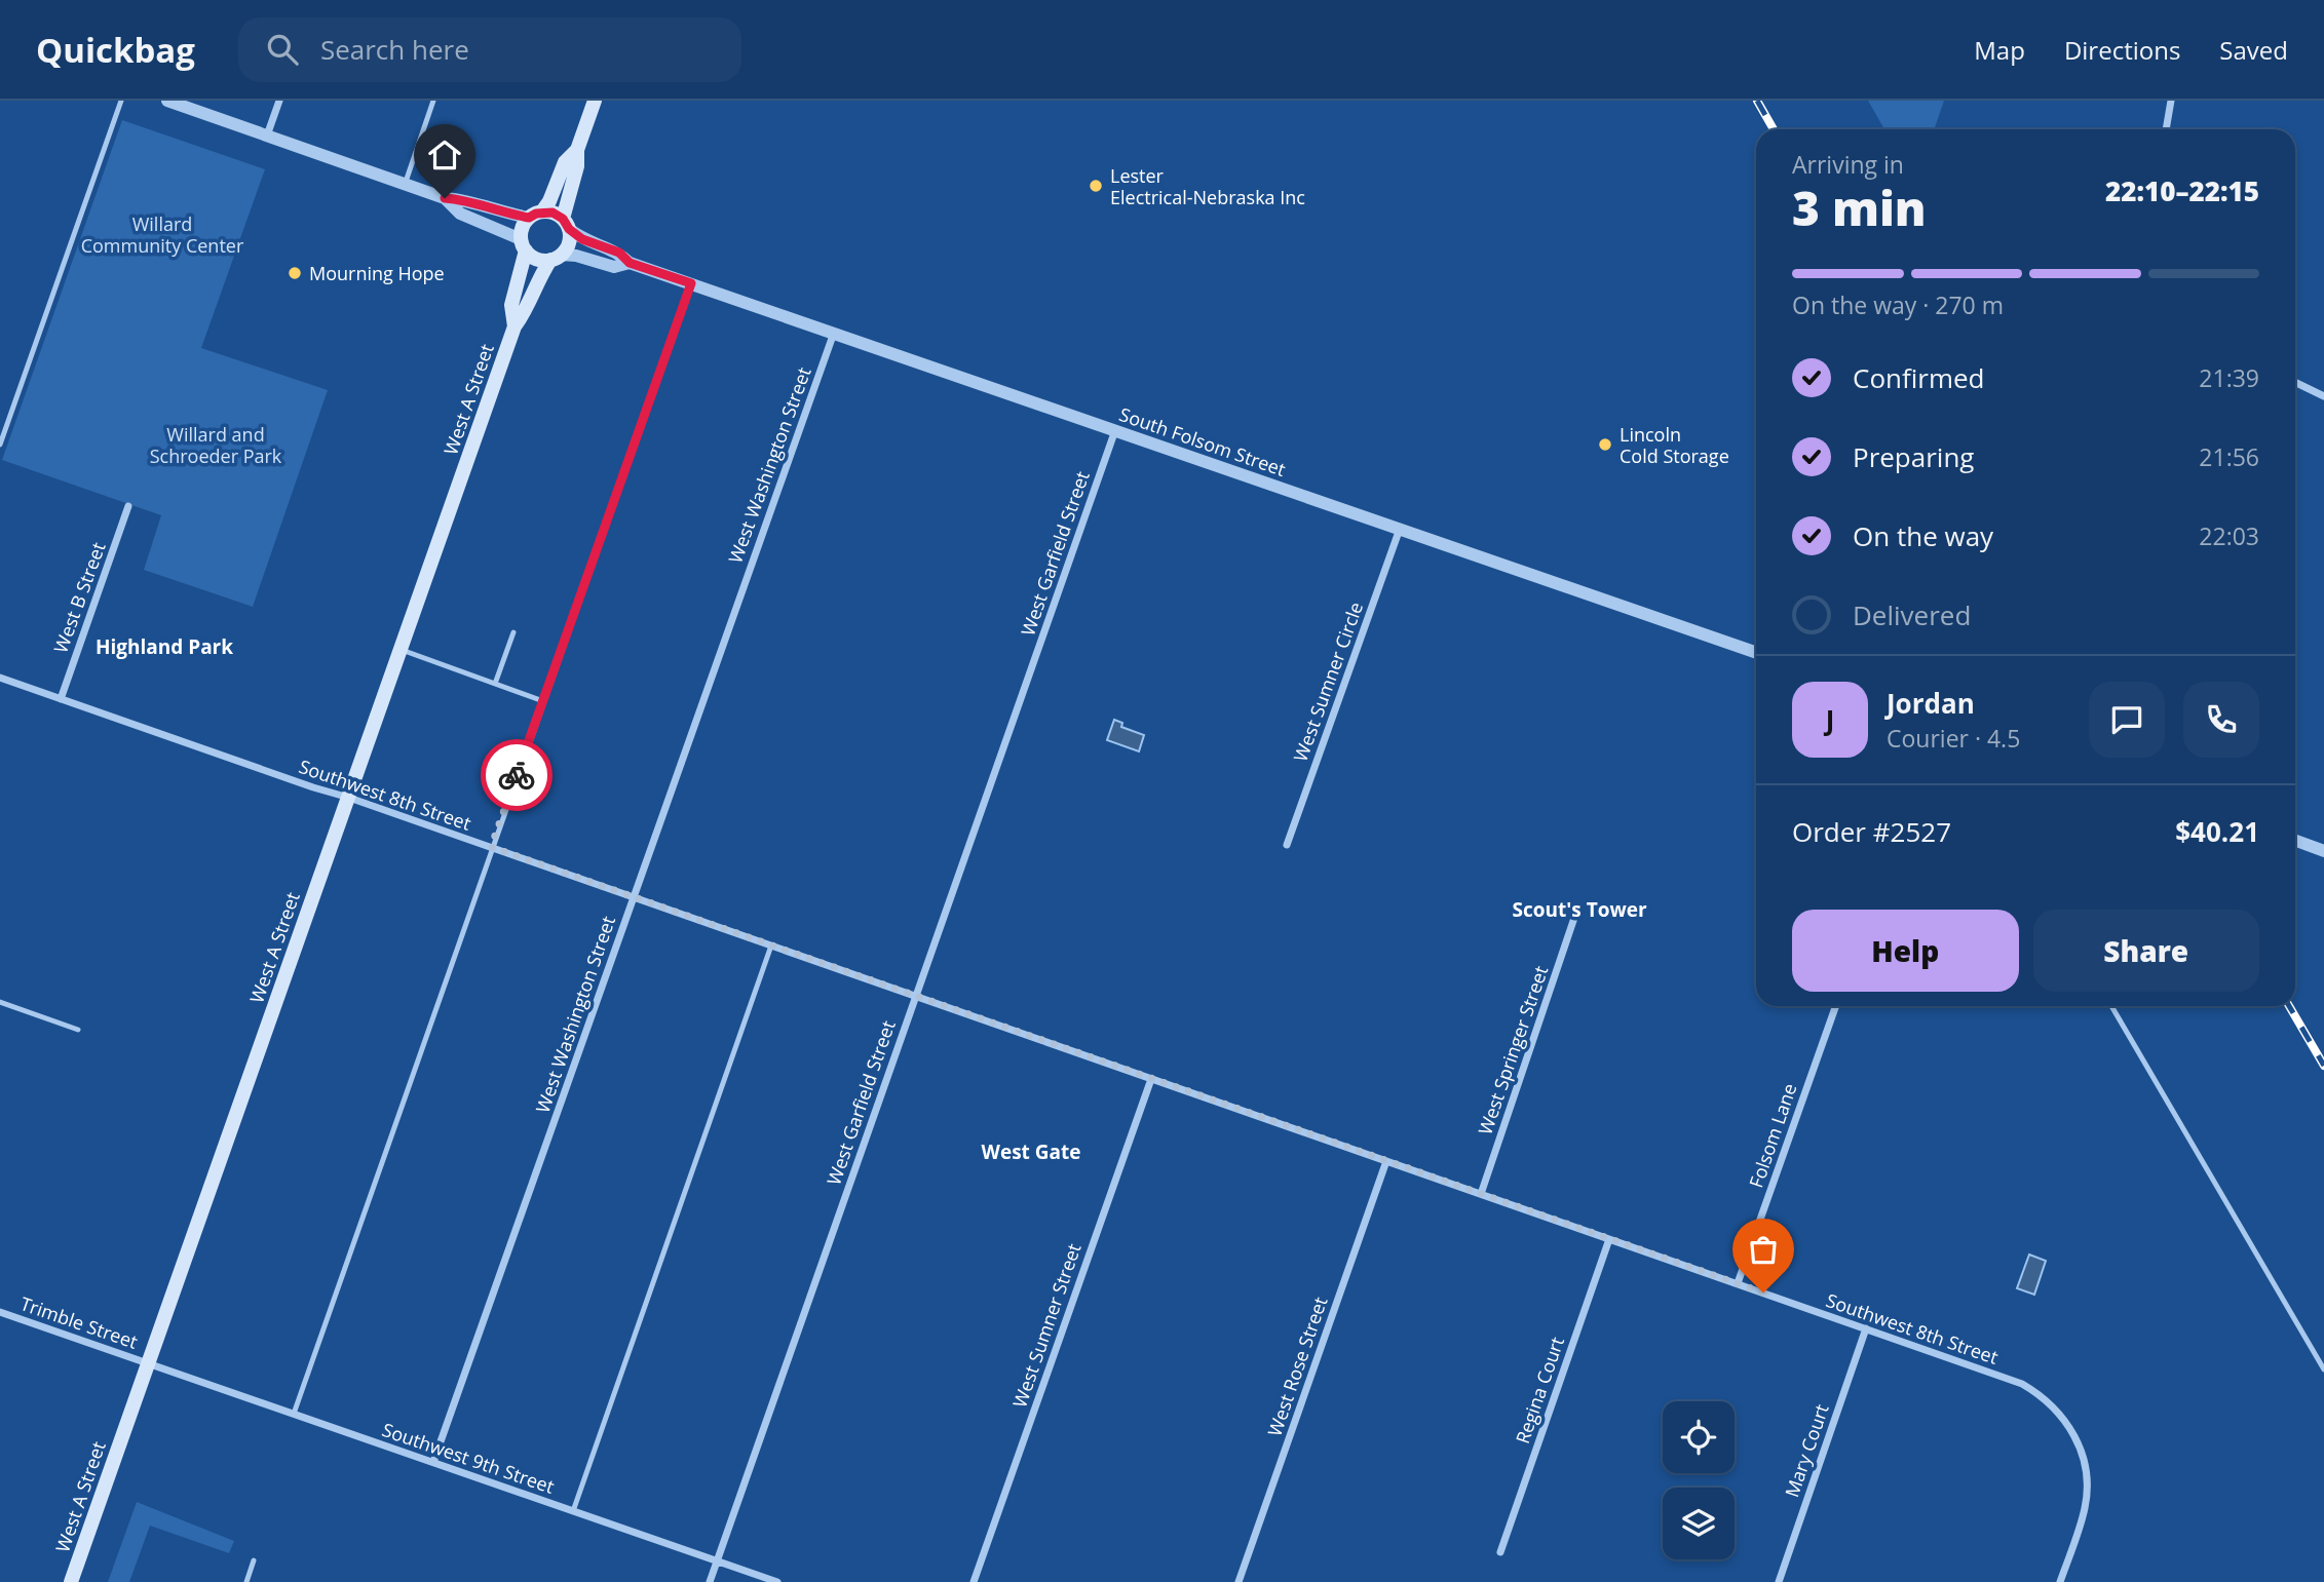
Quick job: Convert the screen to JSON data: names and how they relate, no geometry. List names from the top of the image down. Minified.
{"streets":{"main road":["West A Street"],"street":["South Folsom Street","West Washington Street","West Garfield Street","West B Street","West Sumner Circle","Southwest 8th Street","West Springer Street","Folsom Lane","Trimble Street","West Sumner Street","West Rose Street","Regina Court","Mary Court","Southwest 9th Street"]},"crossings":[["West A Street","South Folsom Street"],["West A Street","Southwest 8th Street"],["West A Street","Trimble Street"],["West A Street","Southwest 9th Street"],["South Folsom Street","West Washington Street"],["South Folsom Street","West Garfield Street"],["South Folsom Street","West Sumner Circle"],["West Washington Street","Southwest 8th Street"],["West Washington Street","Southwest 9th Street"],["West Garfield Street","Southwest 8th Street"],["West Garfield Street","Southwest 9th Street"],["West B Street","Southwest 8th Street"],["Southwest 8th Street","West Springer Street"],["Southwest 8th Street","Folsom Lane"],["Southwest 8th Street","West Sumner Street"],["Southwest 8th Street","West Rose Street"],["Southwest 8th Street","Regina Court"],["Southwest 8th Street","Mary Court"],["Trimble Street","Southwest 9th Street"]],"districts":["Highland Park","Scout's Tower","West Gate"],"parks":["Willard Community Center","Willard and Schroeder Park"],"places":["Lester Electrical-Nebraska Inc","Mourning Hope","Lincoln Cold Storage"],"page":{"header":"Quickbag","search":"Search here","nav":["Map","Directions","Saved"],"heading":["3 min","Arriving in","22:10–22:15"],"panel":["Jordan","Courier · 4.5","Order #2527","$40.21"],"bar":"On the way · 270 m","list":[["Confirmed","21:39"],["Preparing","21:56"],["On the way","22:03"],"Delivered"],"round":"J","buttons":["Help","Share"]}}
